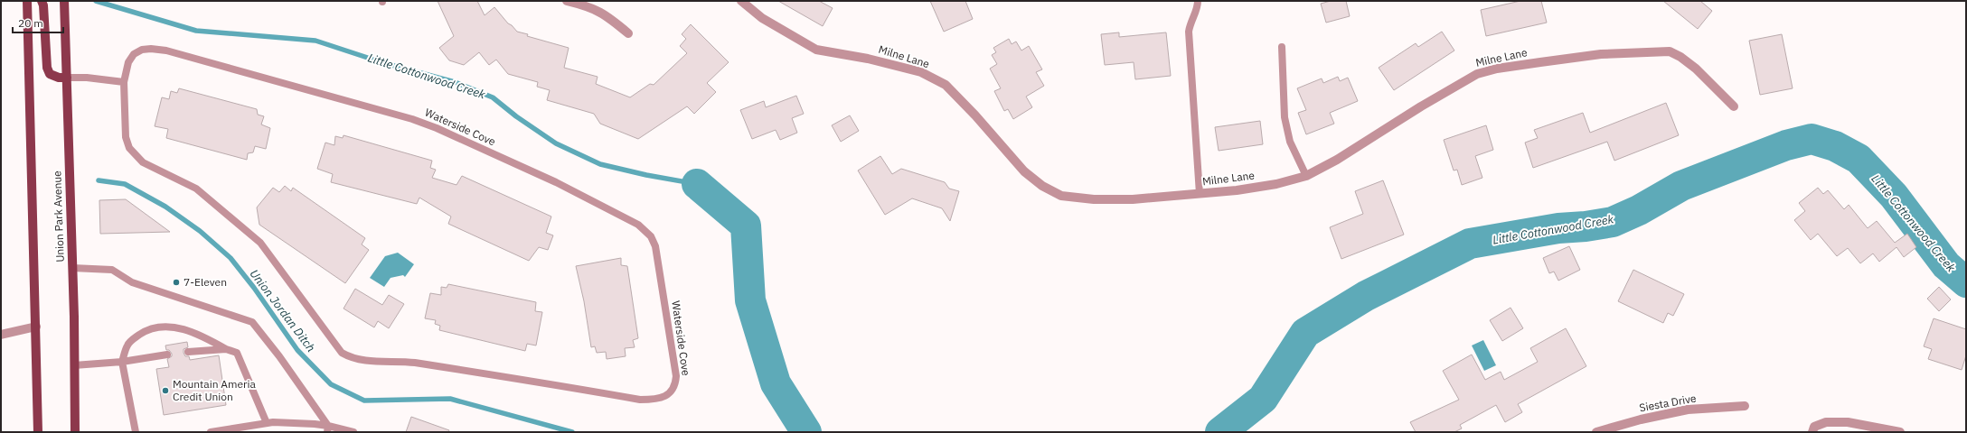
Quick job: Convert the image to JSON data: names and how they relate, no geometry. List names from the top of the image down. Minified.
{"streets":{"main road":["Union Park Avenue"],"street":["Milne Lane","Siesta Drive"],"lane":["Waterside Cove"]},"water":["Little Cottonwood Creek","Union Jordan Ditch"],"places":["7-Eleven","Mountain Ameria Credit Union"],"scale_bar":"20 m"}
